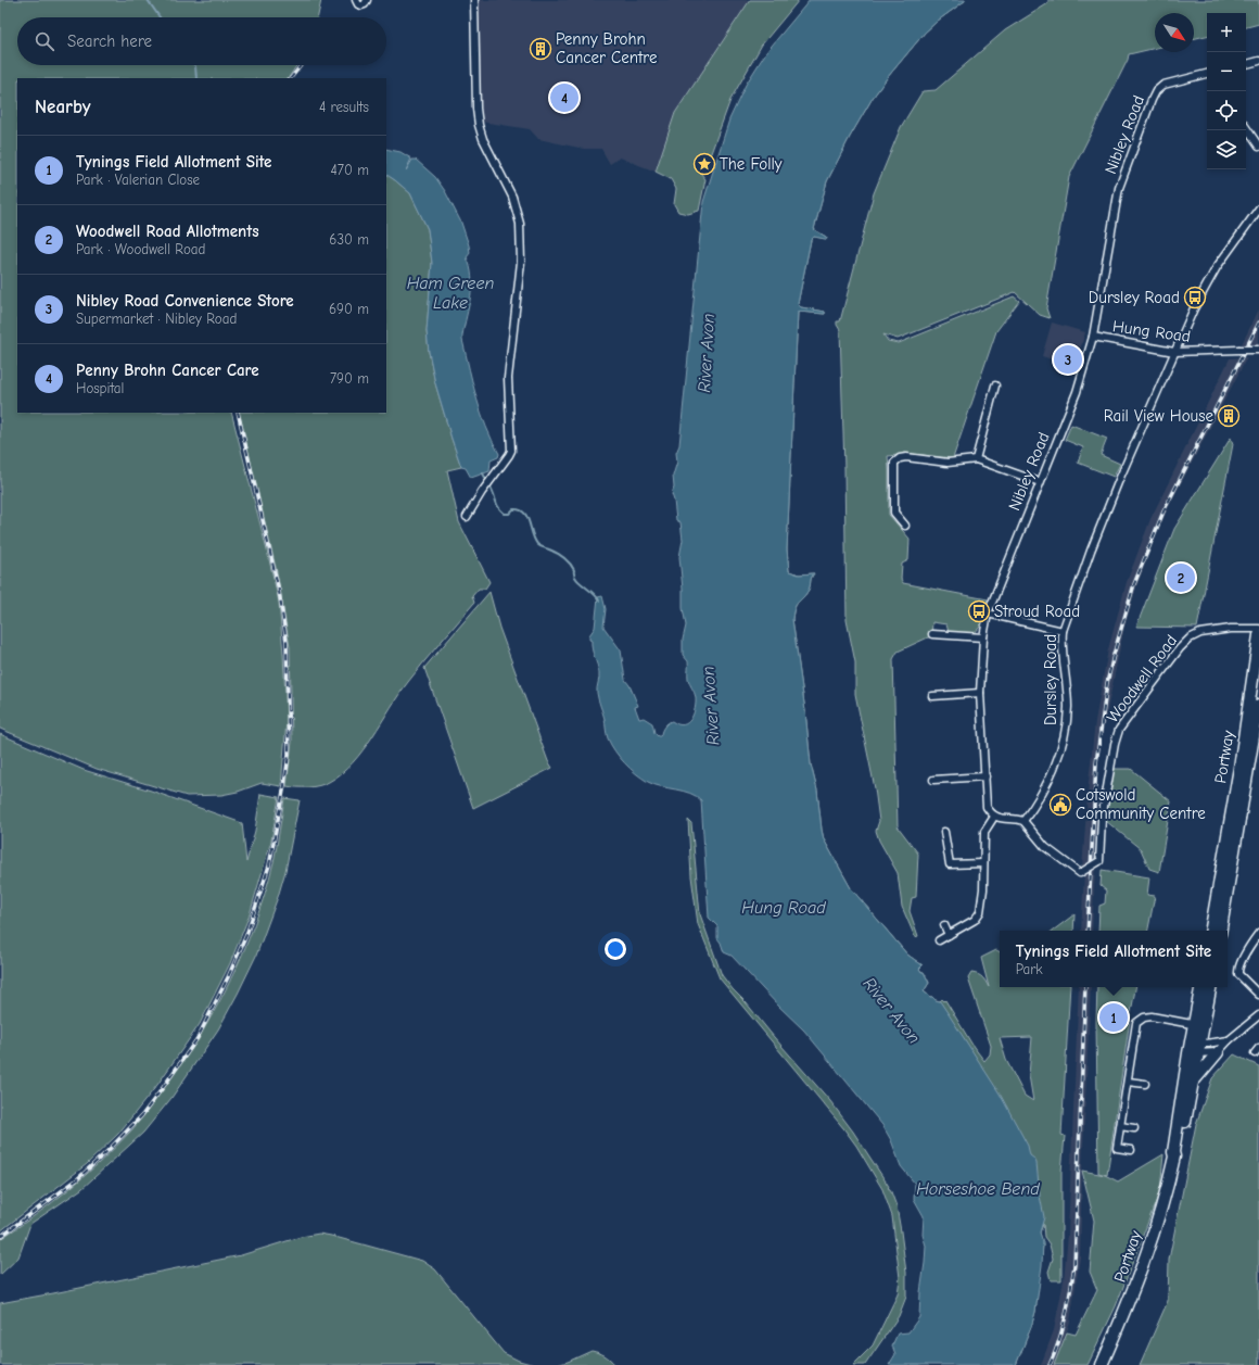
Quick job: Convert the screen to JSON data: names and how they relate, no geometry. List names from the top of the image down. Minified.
{"streets":{"highway":["Portway"],"street":["Nibley Road","Hung Road","Woodwell Road","Dursley Road"]},"crossings":[["Nibley Road","Hung Road"],["Hung Road","Dursley Road"],["Woodwell Road","Dursley Road"]],"water":["Ham Green Lake","River Avon","Hung Road","Horseshoe Bend"],"places":{"building":["Penny Brohn Cancer Centre","Rail View House"],"place":["The Folly"],"bus stop":["Dursley Road","Stroud Road"],"public building":["Cotswold Community Centre"]},"north":"bottom right","page":{"map_buttons":["+","−"],"search":"Search here","heading":["Nearby","4 results"],"pins":["4","3","2","1"],"list":[{"mark":"1","name":"Tynings Field Allotment Site","note":"Park · Valerian Close","value":"470 m"},{"mark":"2","name":"Woodwell Road Allotments","note":"Park · Woodwell Road","value":"630 m"},{"mark":"3","name":"Nibley Road Convenience Store","note":"Supermarket · Nibley Road","value":"690 m"},{"mark":"4","name":"Penny Brohn Cancer Care","note":"Hospital","value":"790 m"}],"popup":["Tynings Field Allotment Site","Park"]}}
